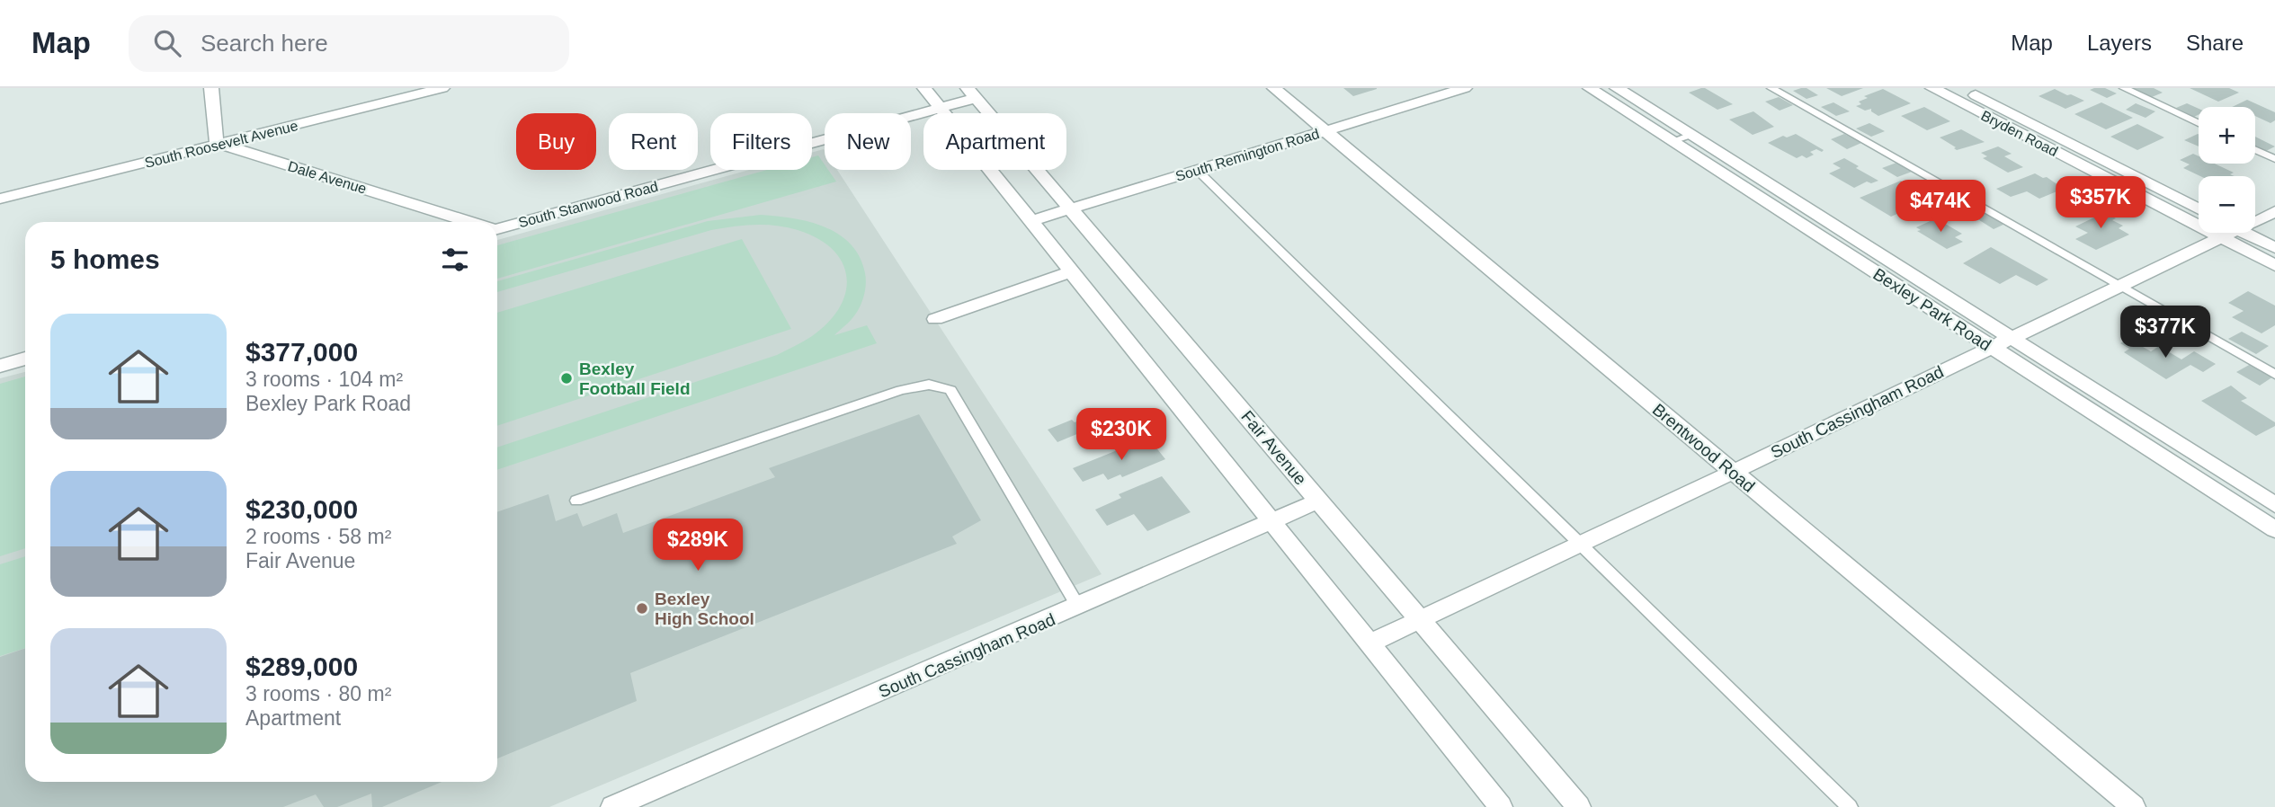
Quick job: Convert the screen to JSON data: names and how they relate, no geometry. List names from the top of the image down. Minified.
{"streets":{"street":["Bryden Road","South Roosevelt Avenue","South Remington Road","Dale Avenue","South Stanwood Road","Bexley Park Road","South Cassingham Road","Fair Avenue","Brentwood Road"]},"crossings":[["South Roosevelt Avenue","Dale Avenue"],["South Remington Road","Fair Avenue"],["South Remington Road","Brentwood Road"],["South Stanwood Road","Fair Avenue"],["Bexley Park Road","South Cassingham Road"],["South Cassingham Road","Fair Avenue"],["South Cassingham Road","Brentwood Road"]],"places":["Bexley Football Field","Bexley High School"],"page":{"header":"Map","search":"Search here","nav":["Map","Layers","Share"],"map_buttons":["+","−"],"chip":["Buy","Rent","Filters","New","Apartment"],"price":["$357K","$474K","$377K","$230K","$289K"],"heading":"5 homes","list":[{"name":"$377,000","note":"3 rooms · 104 m² · Bexley Park Road"},{"name":"$230,000","note":"2 rooms · 58 m² · Fair Avenue"},{"name":"$289,000","note":"3 rooms · 80 m² · Apartment"}]}}
